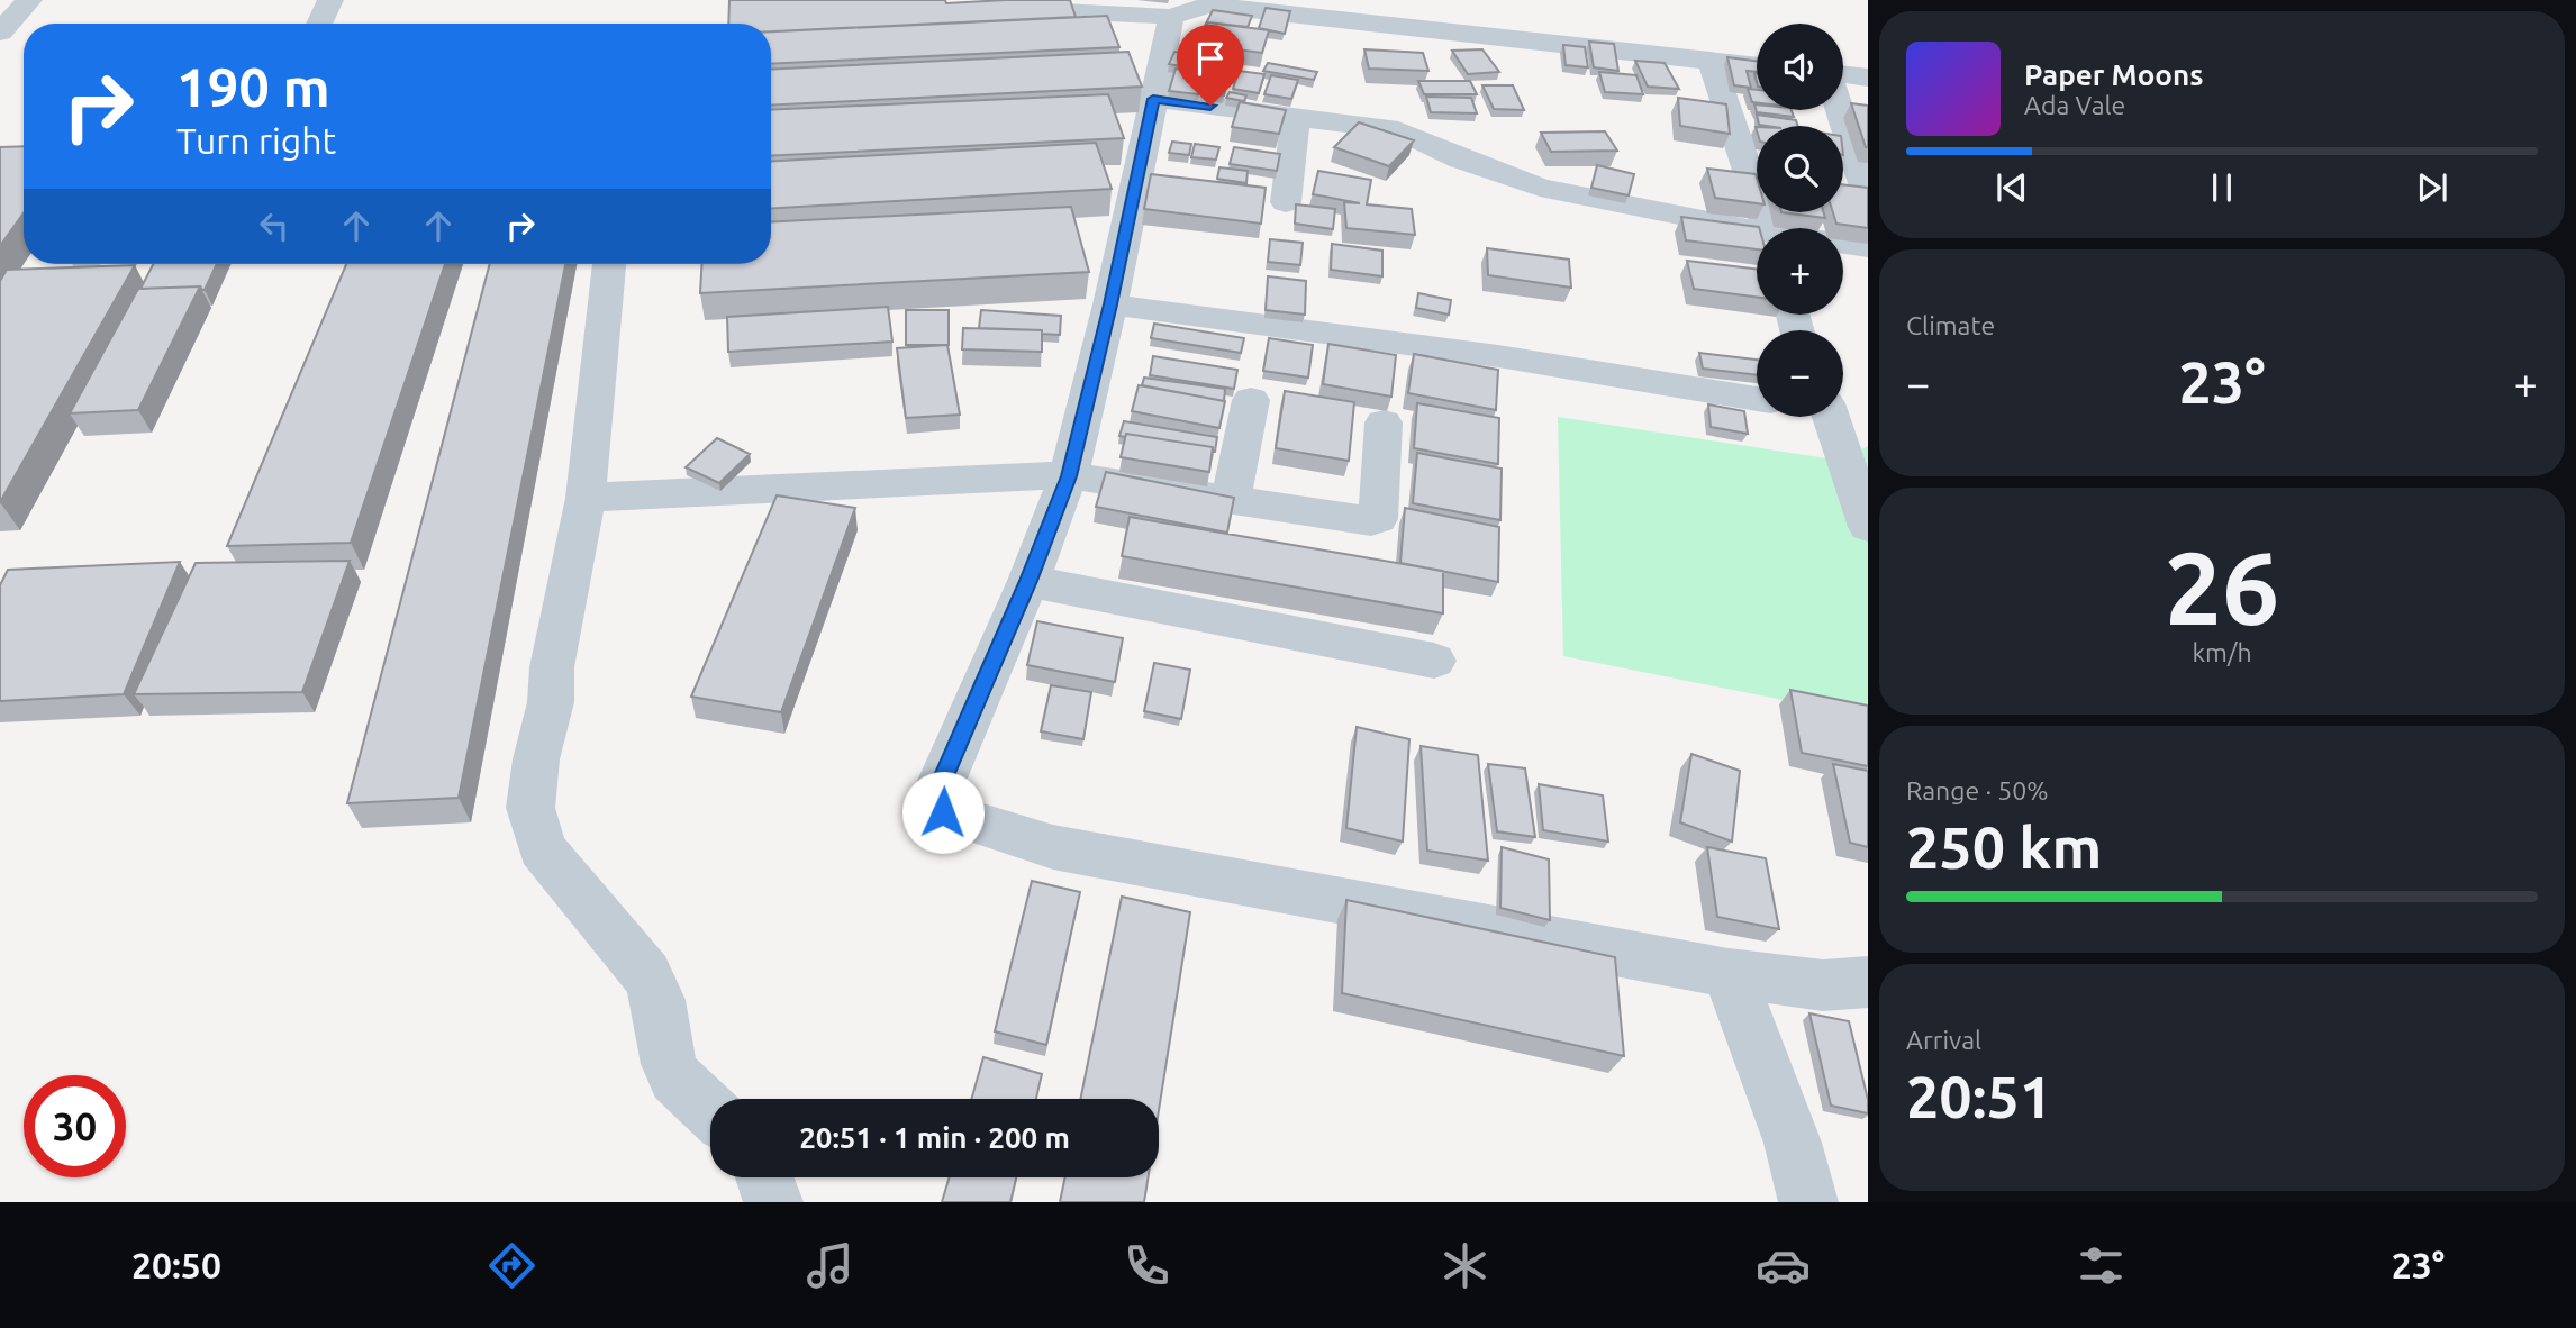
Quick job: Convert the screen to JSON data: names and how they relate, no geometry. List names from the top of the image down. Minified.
{"page":{"map_buttons":["+","−"],"turn":["190 m","Turn right"],"song":["Paper Moons","Ada Vale"],"tile":["Climate",["26","km/h"],["Range · 50%","250 km"],["Arrival","20:51"]],"heat":["−","23°","+"],"limit":"30","trip":"20:51 · 1 min · 200 m","tabs":["20:50","23°"]}}
